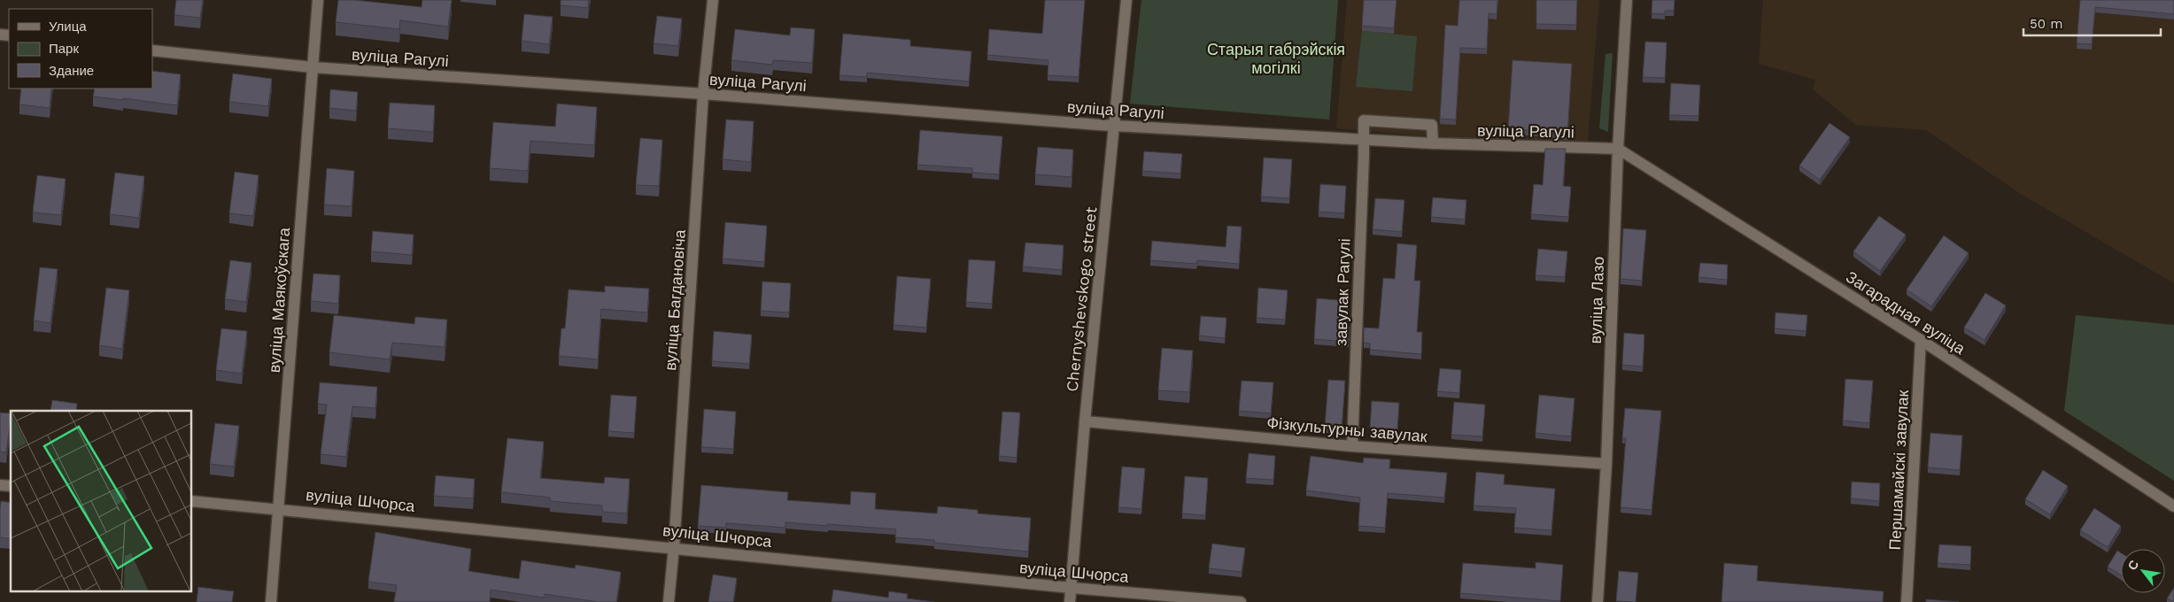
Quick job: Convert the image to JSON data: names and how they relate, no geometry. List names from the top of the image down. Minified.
{"streets":{"street":["вуліца Рагулі","завулак Рагулі","Chernyshevskogo street","вуліца Маякоўскага","вуліца Багдановіча","вуліца Лазо","Загарадная вуліца","Фізкультурны завулак","Першамайскі завулак","вуліца Шчорса"]},"crossings":[["вуліца Рагулі","завулак Рагулі"],["вуліца Рагулі","Chernyshevskogo street"],["вуліца Рагулі","вуліца Маякоўскага"],["вуліца Рагулі","вуліца Багдановіча"],["вуліца Рагулі","вуліца Лазо"],["вуліца Рагулі","Загарадная вуліца"],["завулак Рагулі","Фізкультурны завулак"],["Chernyshevskogo street","Фізкультурны завулак"],["Chernyshevskogo street","вуліца Шчорса"],["вуліца Маякоўскага","вуліца Шчорса"],["вуліца Багдановіча","вуліца Шчорса"],["вуліца Лазо","Загарадная вуліца"],["вуліца Лазо","Фізкультурны завулак"],["Загарадная вуліца","Першамайскі завулак"]],"parks":["Старыя габрэйскія могілкі"],"legend":["Улица","Парк","Здание"],"scale_bar":"50 m","north":"top left"}
